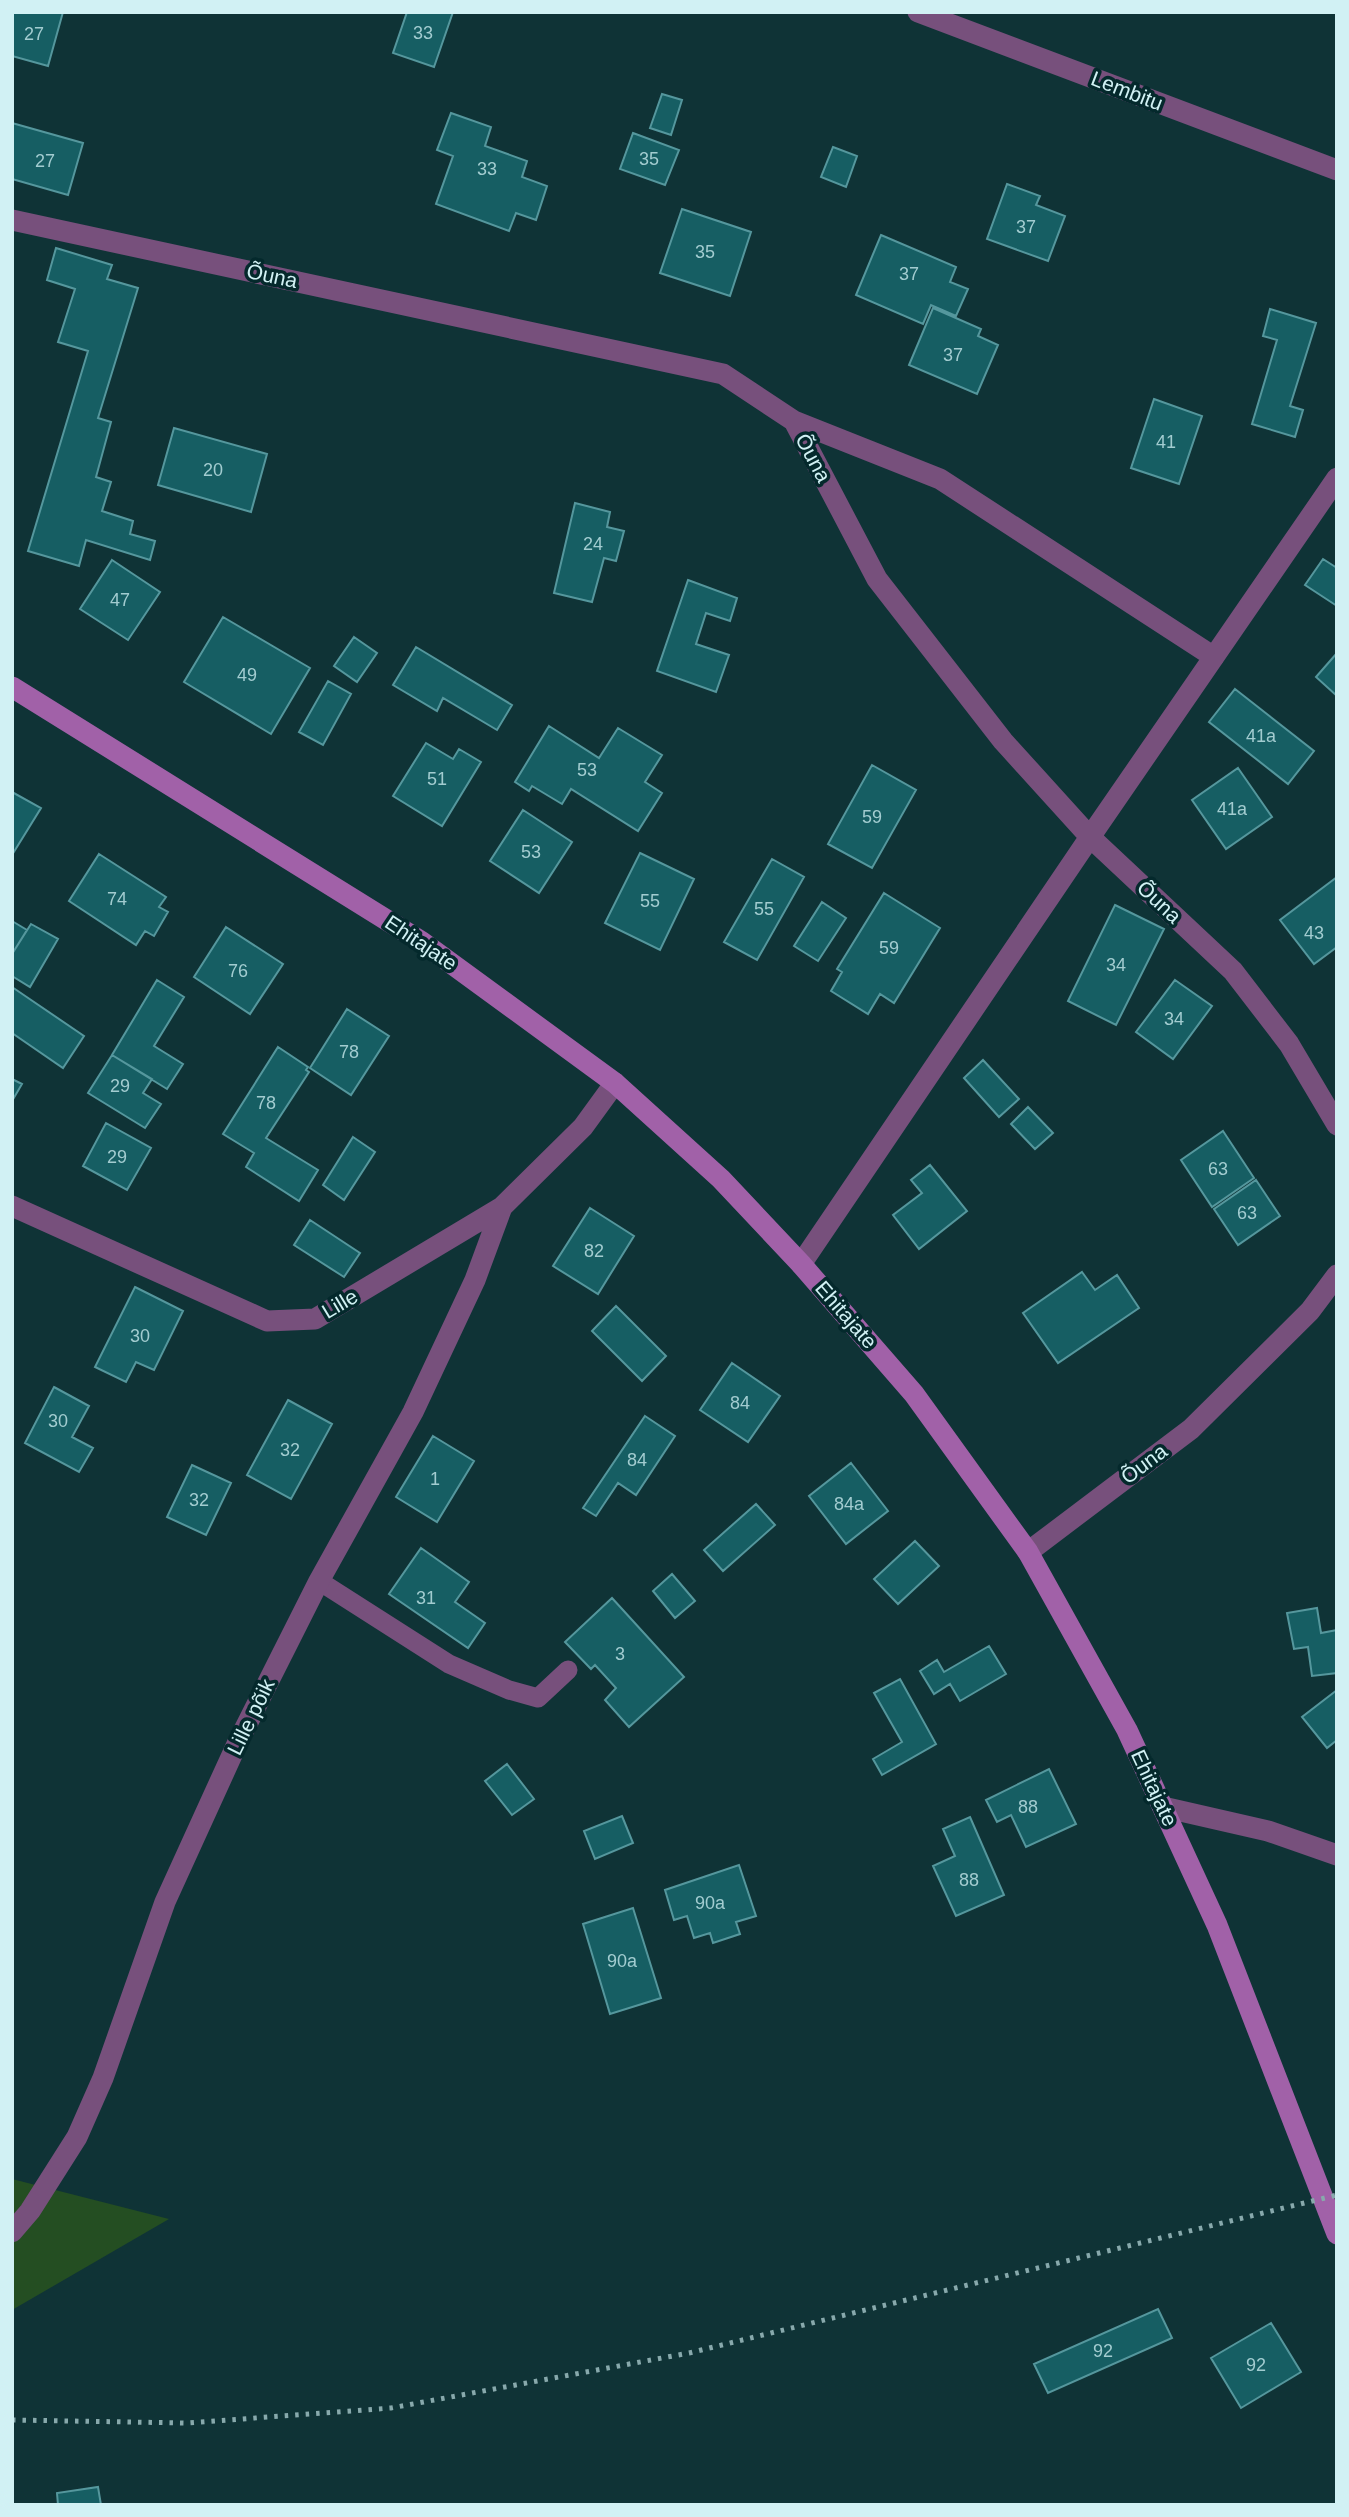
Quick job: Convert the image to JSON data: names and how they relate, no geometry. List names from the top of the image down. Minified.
{"streets":{"street":["Lembitu","Õuna","Ehitajate","Lille","Lille põik"]},"crossings":[["Õuna","Ehitajate"],["Ehitajate","Lille"],["Lille","Lille põik"]],"house_numbers":["33","27","35","27","33","37","35","37","37","41","20","24","47","49","41a","53","51","41a","59","53","74","55","55","43","59","34","76","34","78","29","78","29","63","63","82","30","84","30","32","84","1","32","84a","31","3","88","88","90a","90a","92","92"]}
